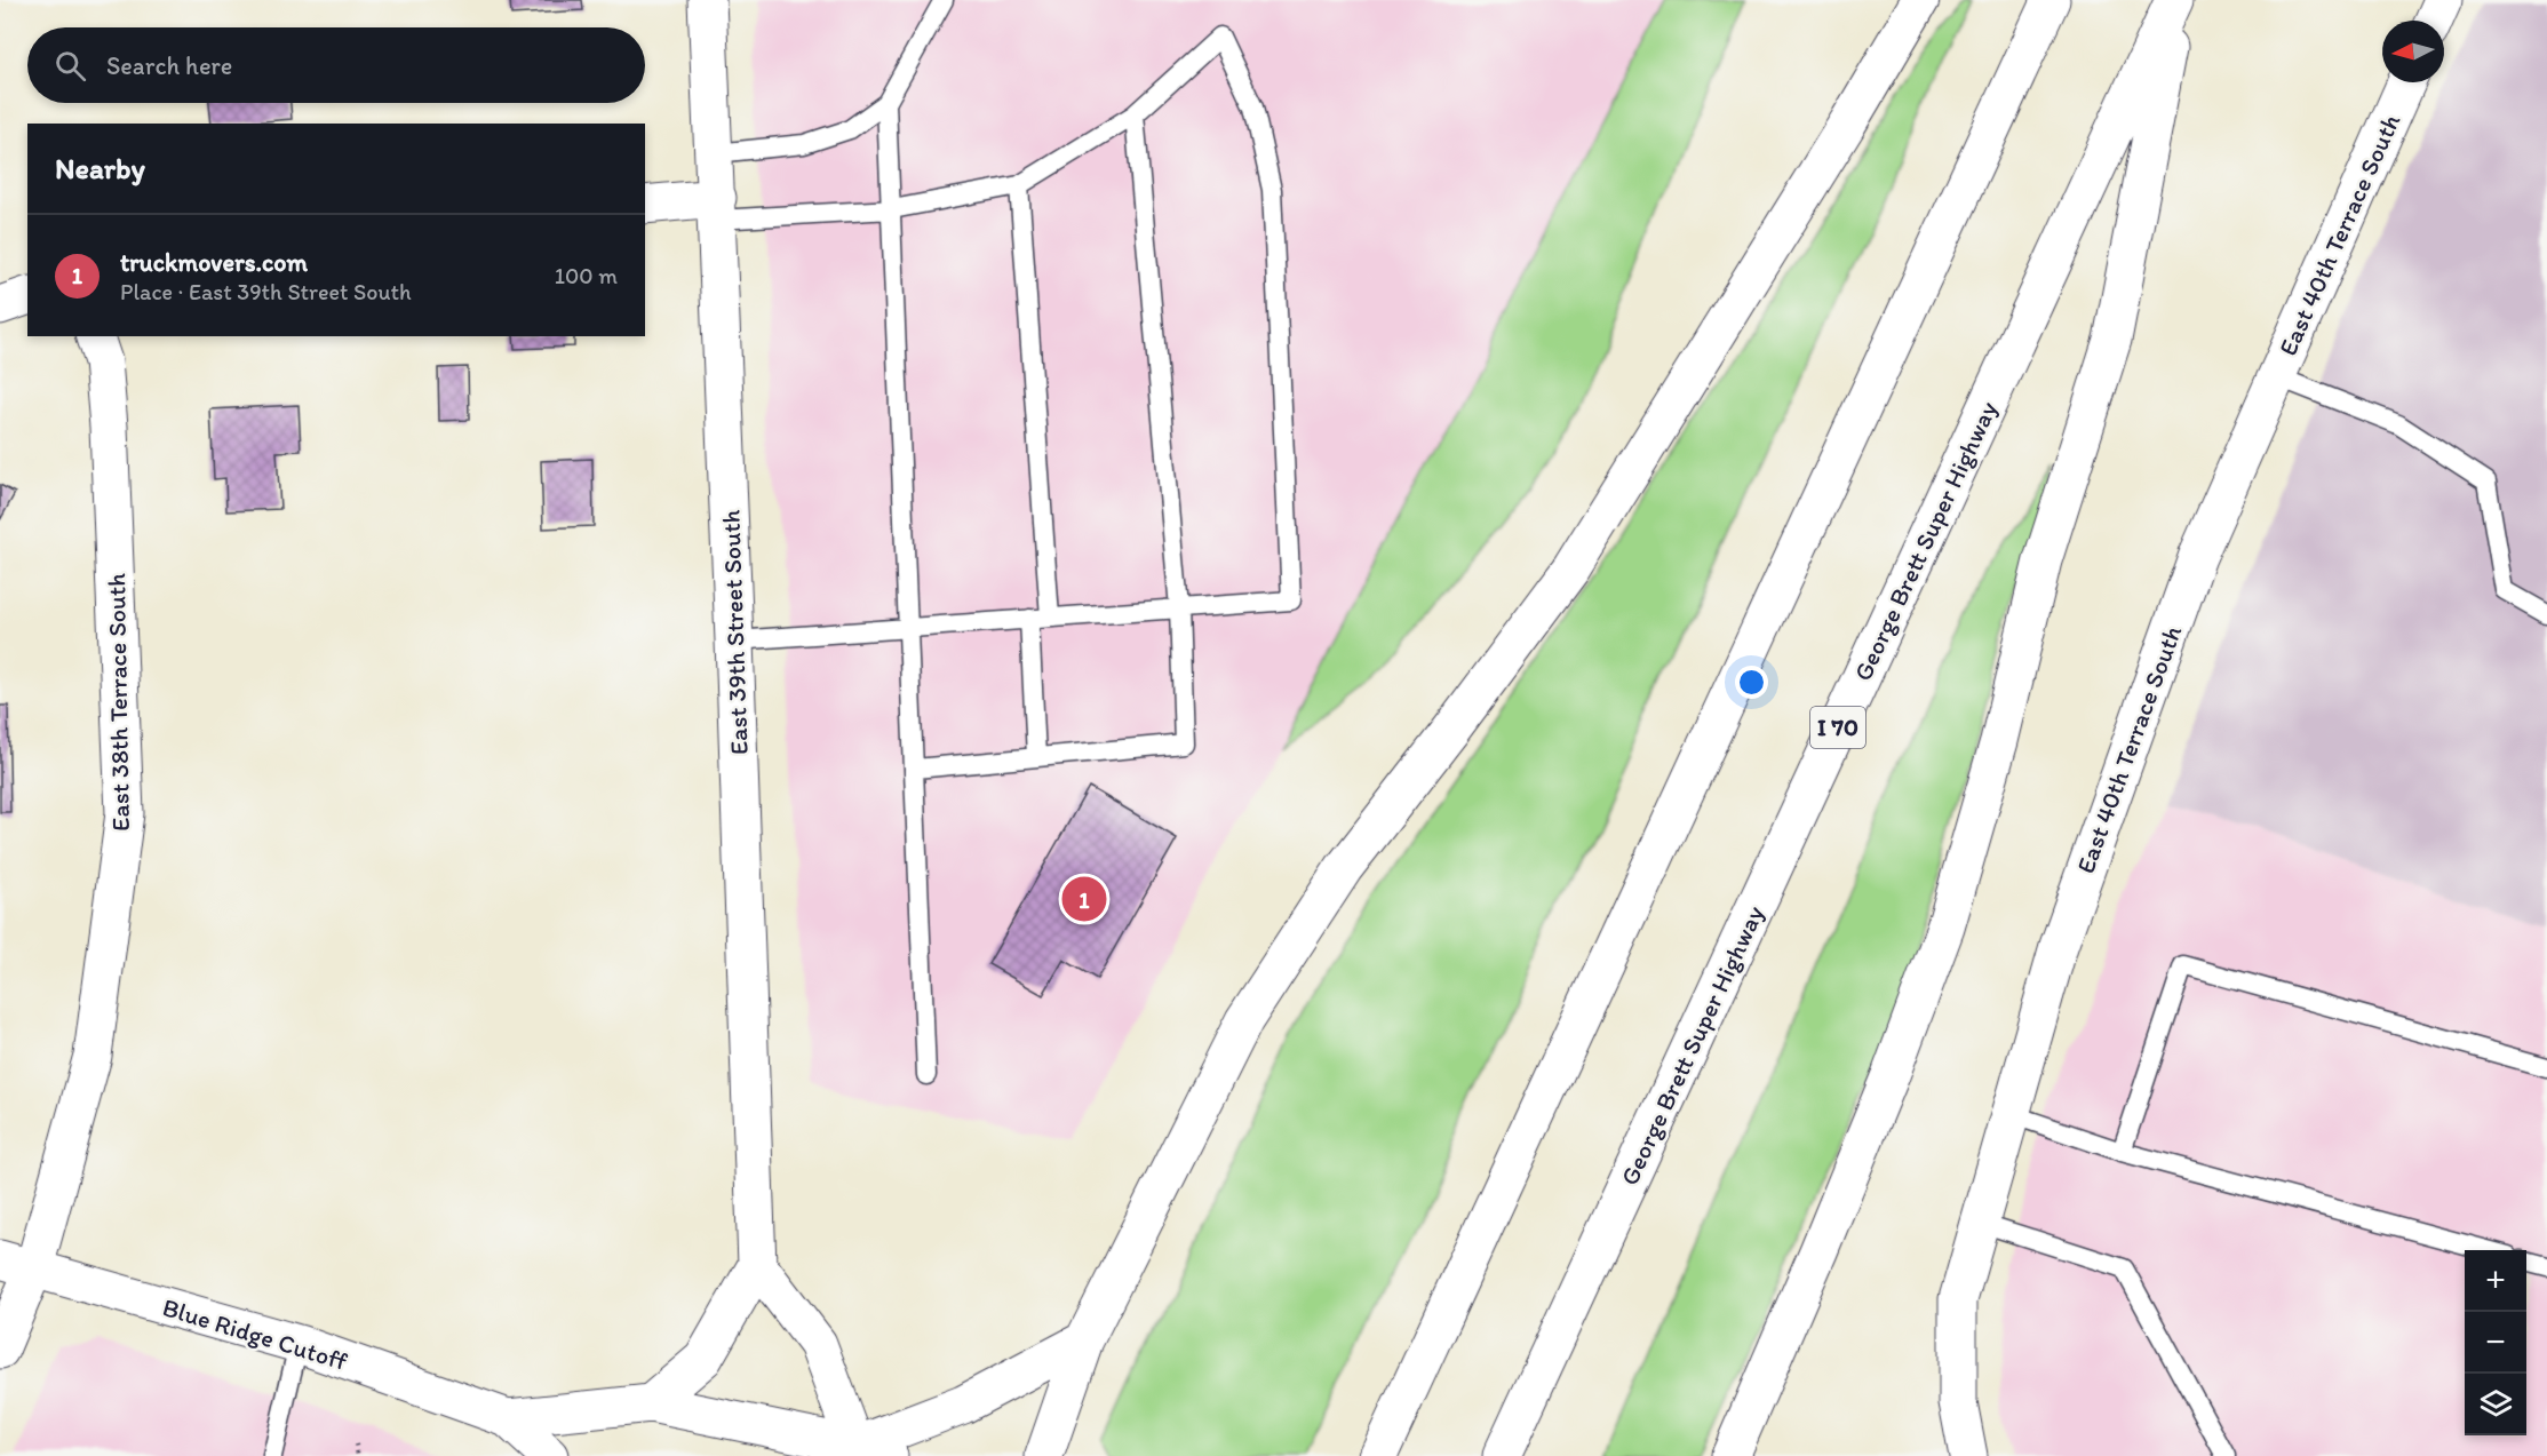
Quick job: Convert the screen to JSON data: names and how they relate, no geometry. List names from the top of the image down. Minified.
{"streets":{"main road":["East 40th Terrace South","George Brett Super Highway","East 39th Street South","East 38th Terrace South","I 70","Blue Ridge Cutoff"]},"crossings":[["East 38th Terrace South","Blue Ridge Cutoff"]],"north":"left","page":{"search":"Search here","heading":"Nearby","list":[{"mark":"1","name":"truckmovers.com","note":"Place · East 39th Street South","value":"100 m"}],"pins":"1","map_buttons":["+","−"]}}
